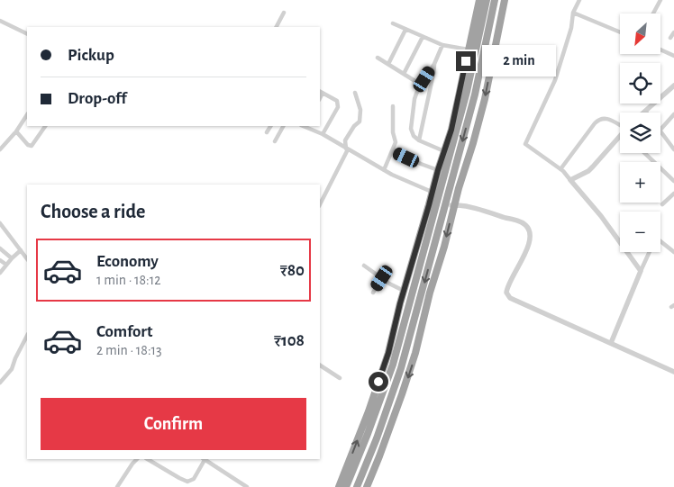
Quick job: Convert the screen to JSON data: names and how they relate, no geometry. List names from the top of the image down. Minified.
{"north":"bottom left","page":{"map_buttons":["+","−"],"banner":["Pickup","Drop-off"],"bubble":"2 min","heading":"Choose a ride","list":[{"name":"Economy","note":"1 min · 18:12","value":"₹80"},{"name":"Comfort","note":"2 min · 18:13","value":"₹108"}],"buttons":"Confirm"}}
